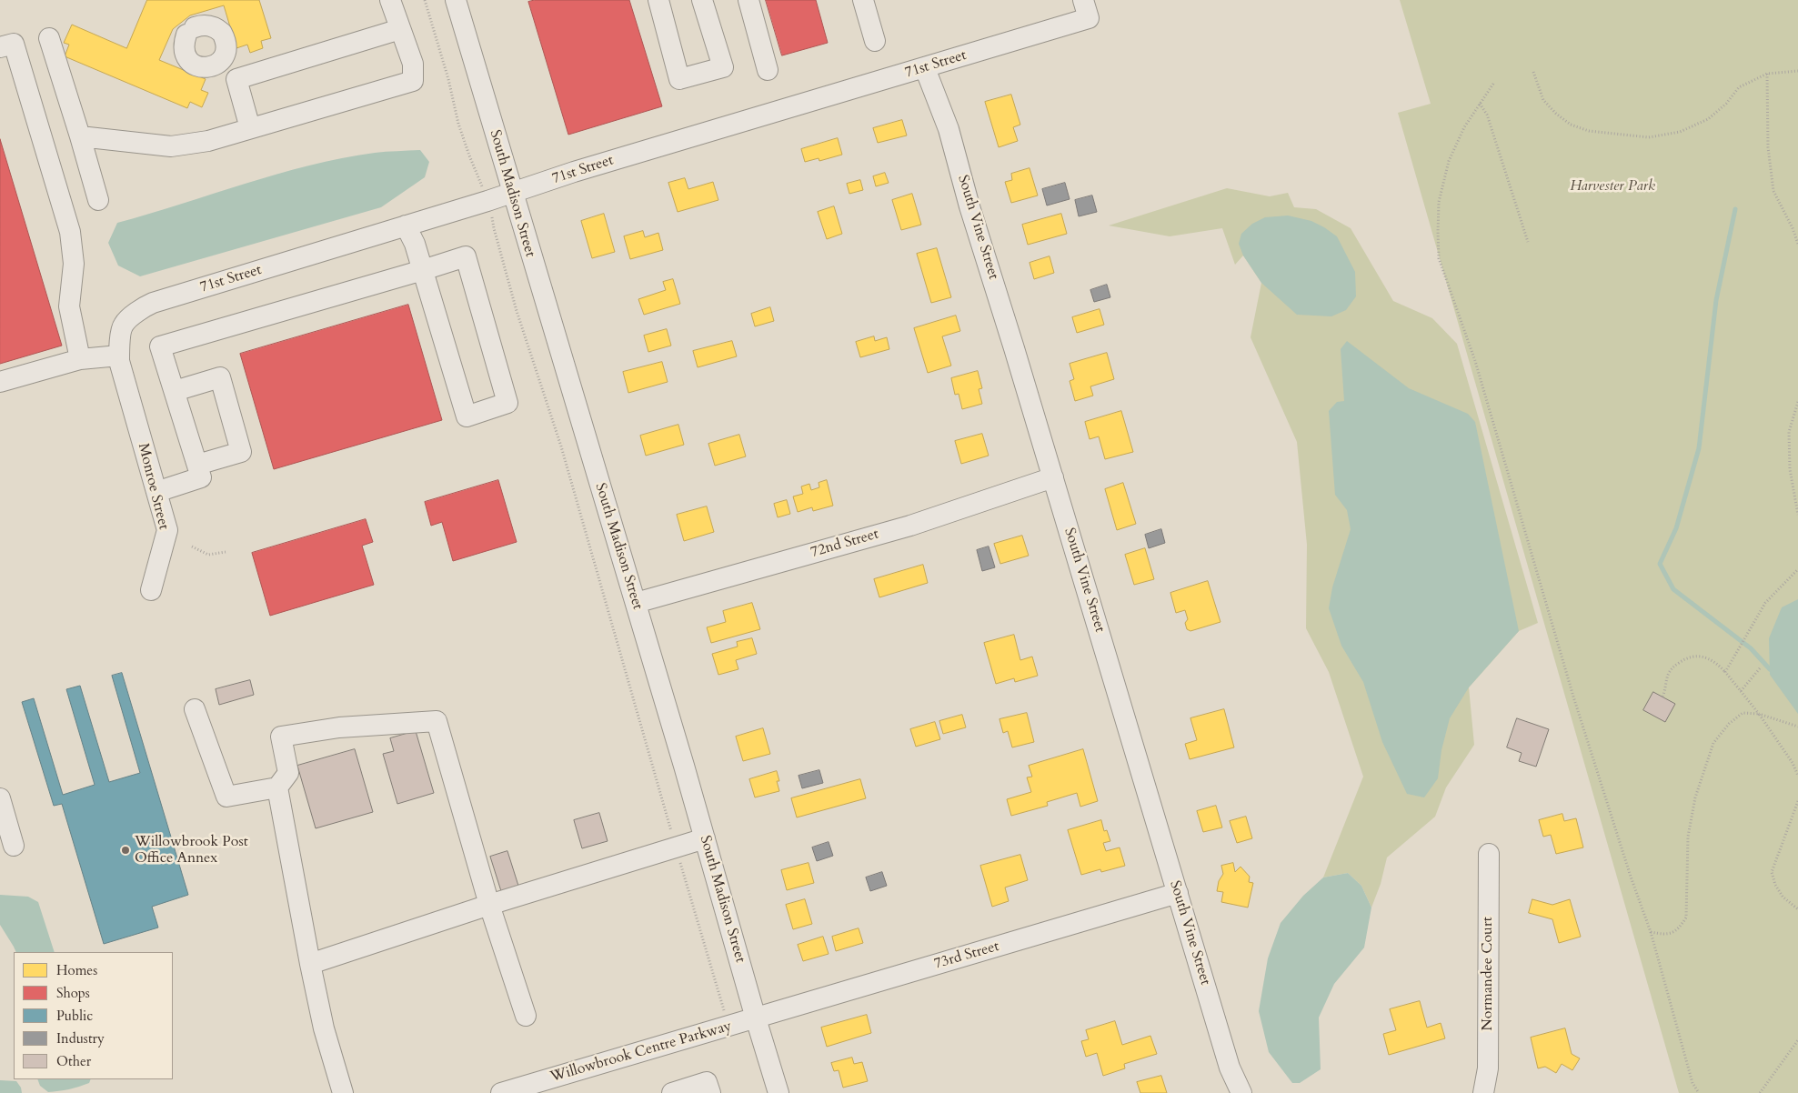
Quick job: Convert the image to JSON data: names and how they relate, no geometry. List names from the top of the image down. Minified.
{"streets":{"street":["71st Street","South Madison Street","South Vine Street","Monroe Street","72nd Street","73rd Street","Normandee Court","Willowbrook Centre Parkway"]},"crossings":[["71st Street","South Madison Street"],["71st Street","South Vine Street"],["71st Street","Monroe Street"],["South Madison Street","72nd Street"],["South Madison Street","73rd Street"],["South Madison Street","Willowbrook Centre Parkway"],["South Vine Street","72nd Street"],["South Vine Street","73rd Street"],["73rd Street","Willowbrook Centre Parkway"]],"parks":["Harvester Park"],"places":["Willowbrook Post Office Annex"],"legend":["Homes","Shops","Public","Industry","Other"]}
